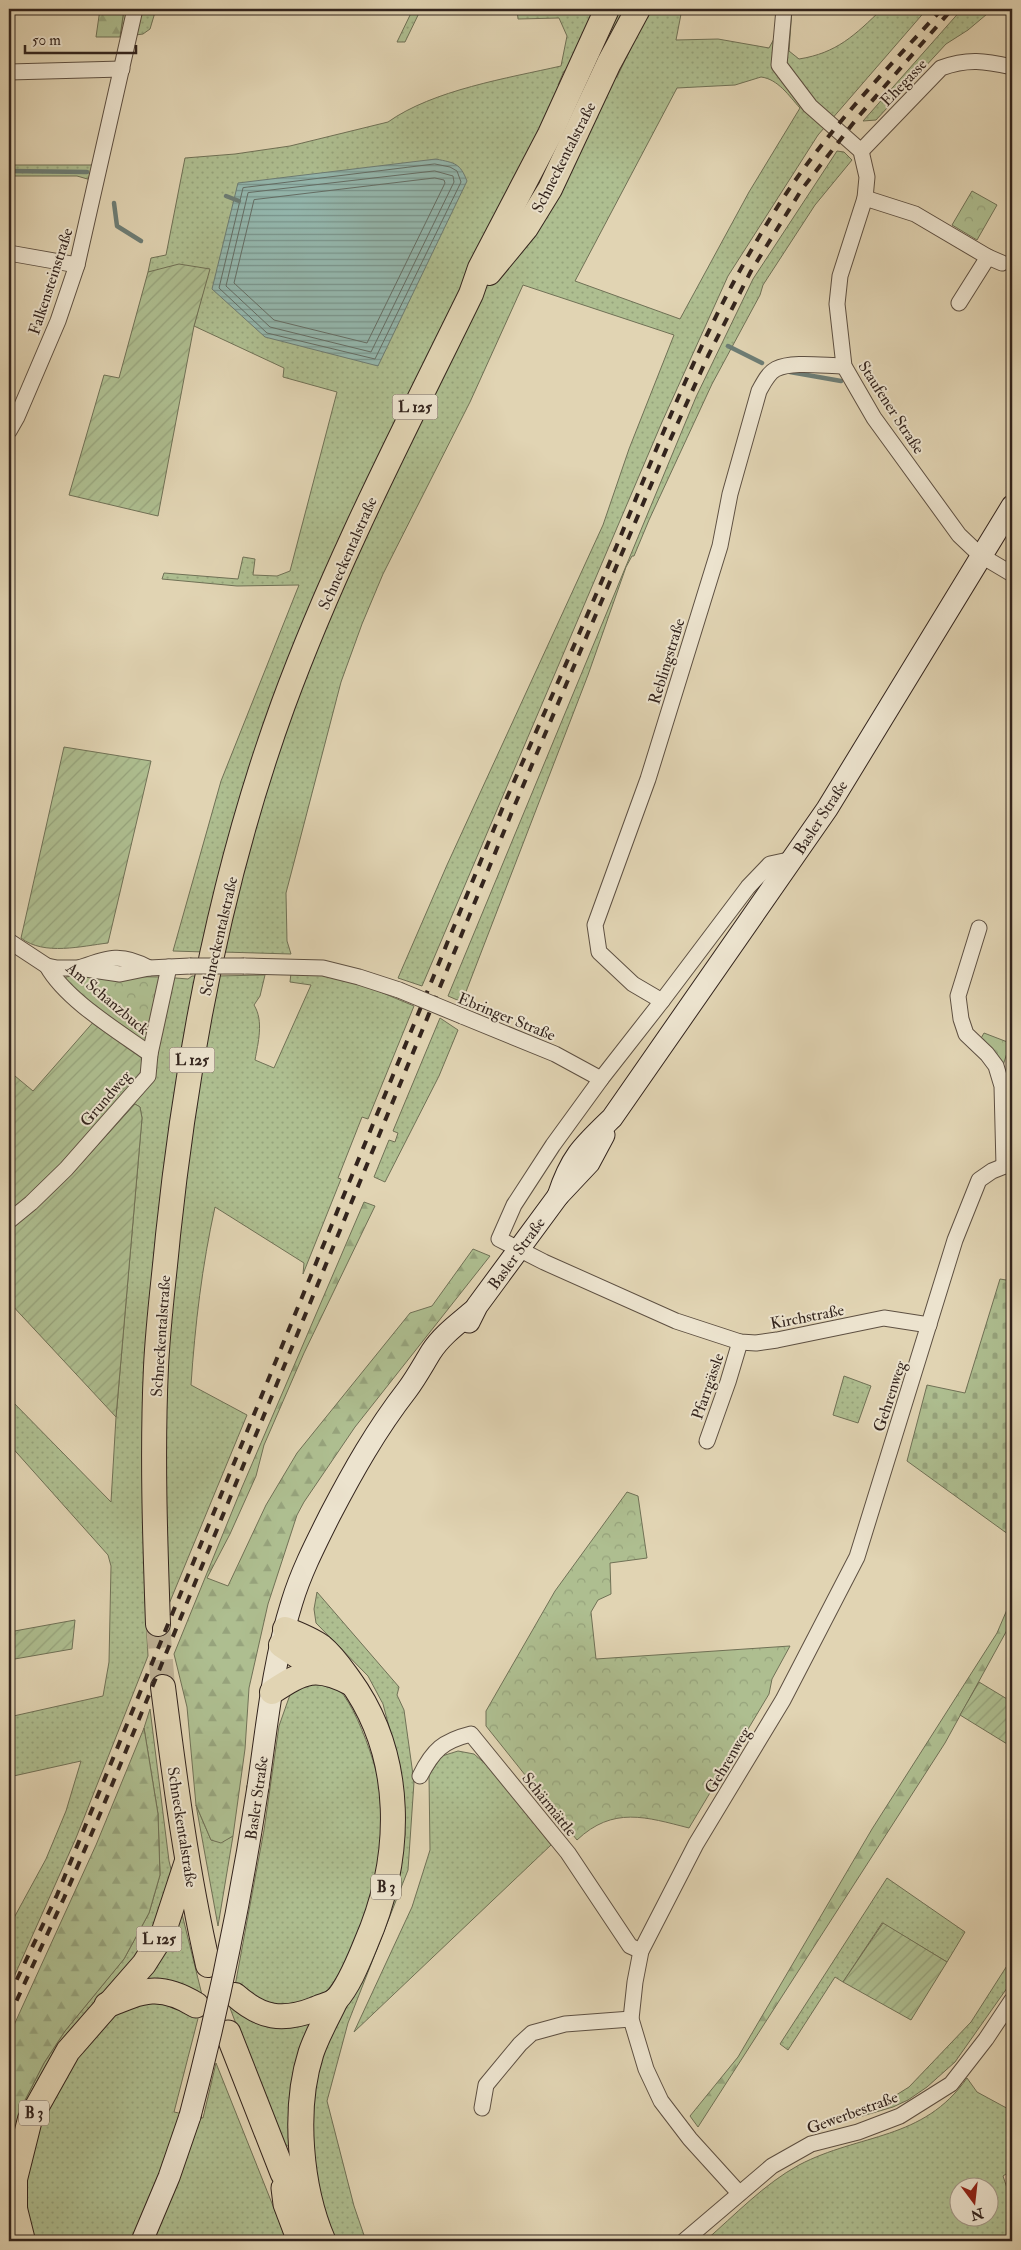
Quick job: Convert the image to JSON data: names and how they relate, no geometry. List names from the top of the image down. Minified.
{"streets":{"highway":["B 3"],"main road":["Schneckentalstraße","L 125","Basler Straße"],"street":["Ehegasse","Falkensteinstraße","Staufener Straße","Reblingstraße","Am Schanzbuck","Ebringer Straße","Grundweg","Kirchstraße","Pfarrgässle","Gehrenweg","Schärmättle","Gewerbestraße"]},"crossings":[["Ehegasse","Staufener Straße"],["Schneckentalstraße","L 125"],["L 125","B 3"],["Staufener Straße","Reblingstraße"],["Staufener Straße","Basler Straße"],["Basler Straße","Kirchstraße"],["Basler Straße","B 3"],["Am Schanzbuck","Ebringer Straße"],["Am Schanzbuck","Grundweg"],["Ebringer Straße","Grundweg"],["Kirchstraße","Pfarrgässle"],["Kirchstraße","Gehrenweg"],["Gehrenweg","Schärmättle"],["Gehrenweg","Gewerbestraße"]],"scale_bar":"50 m","north":"bottom"}
